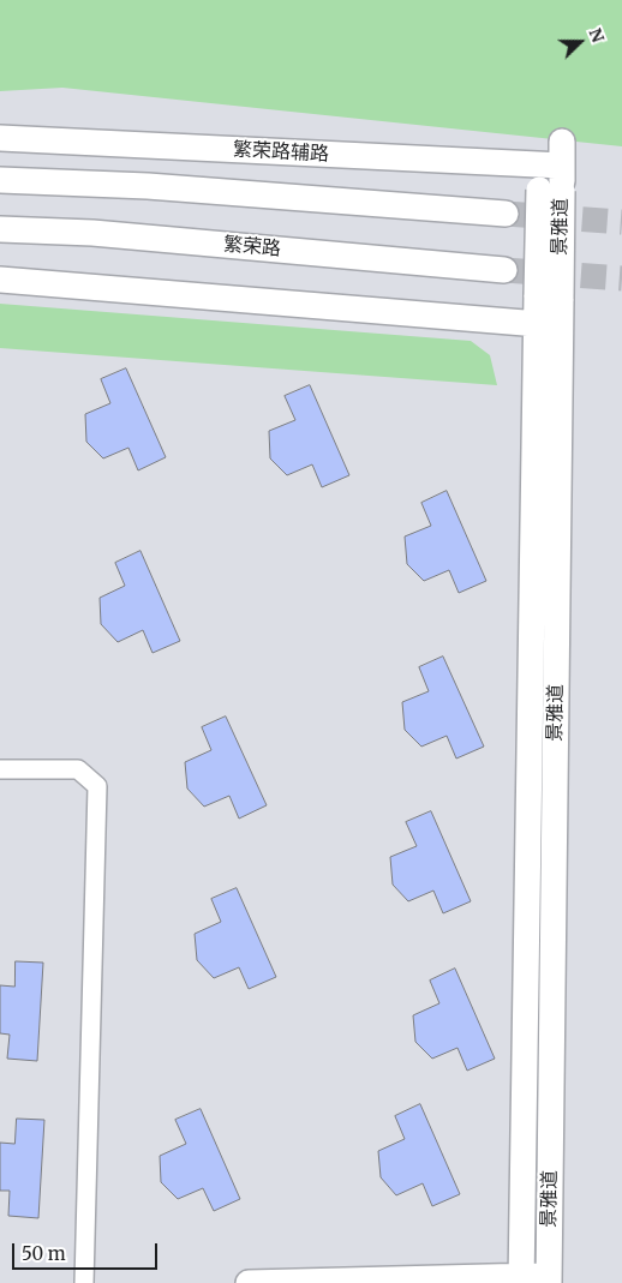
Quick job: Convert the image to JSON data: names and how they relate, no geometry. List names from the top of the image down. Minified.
{"streets":{"street":["繁荣路辅路","景雅道","繁荣路"]},"crossings":[["繁荣路辅路","景雅道"]],"scale_bar":"50 m","north":"right"}
